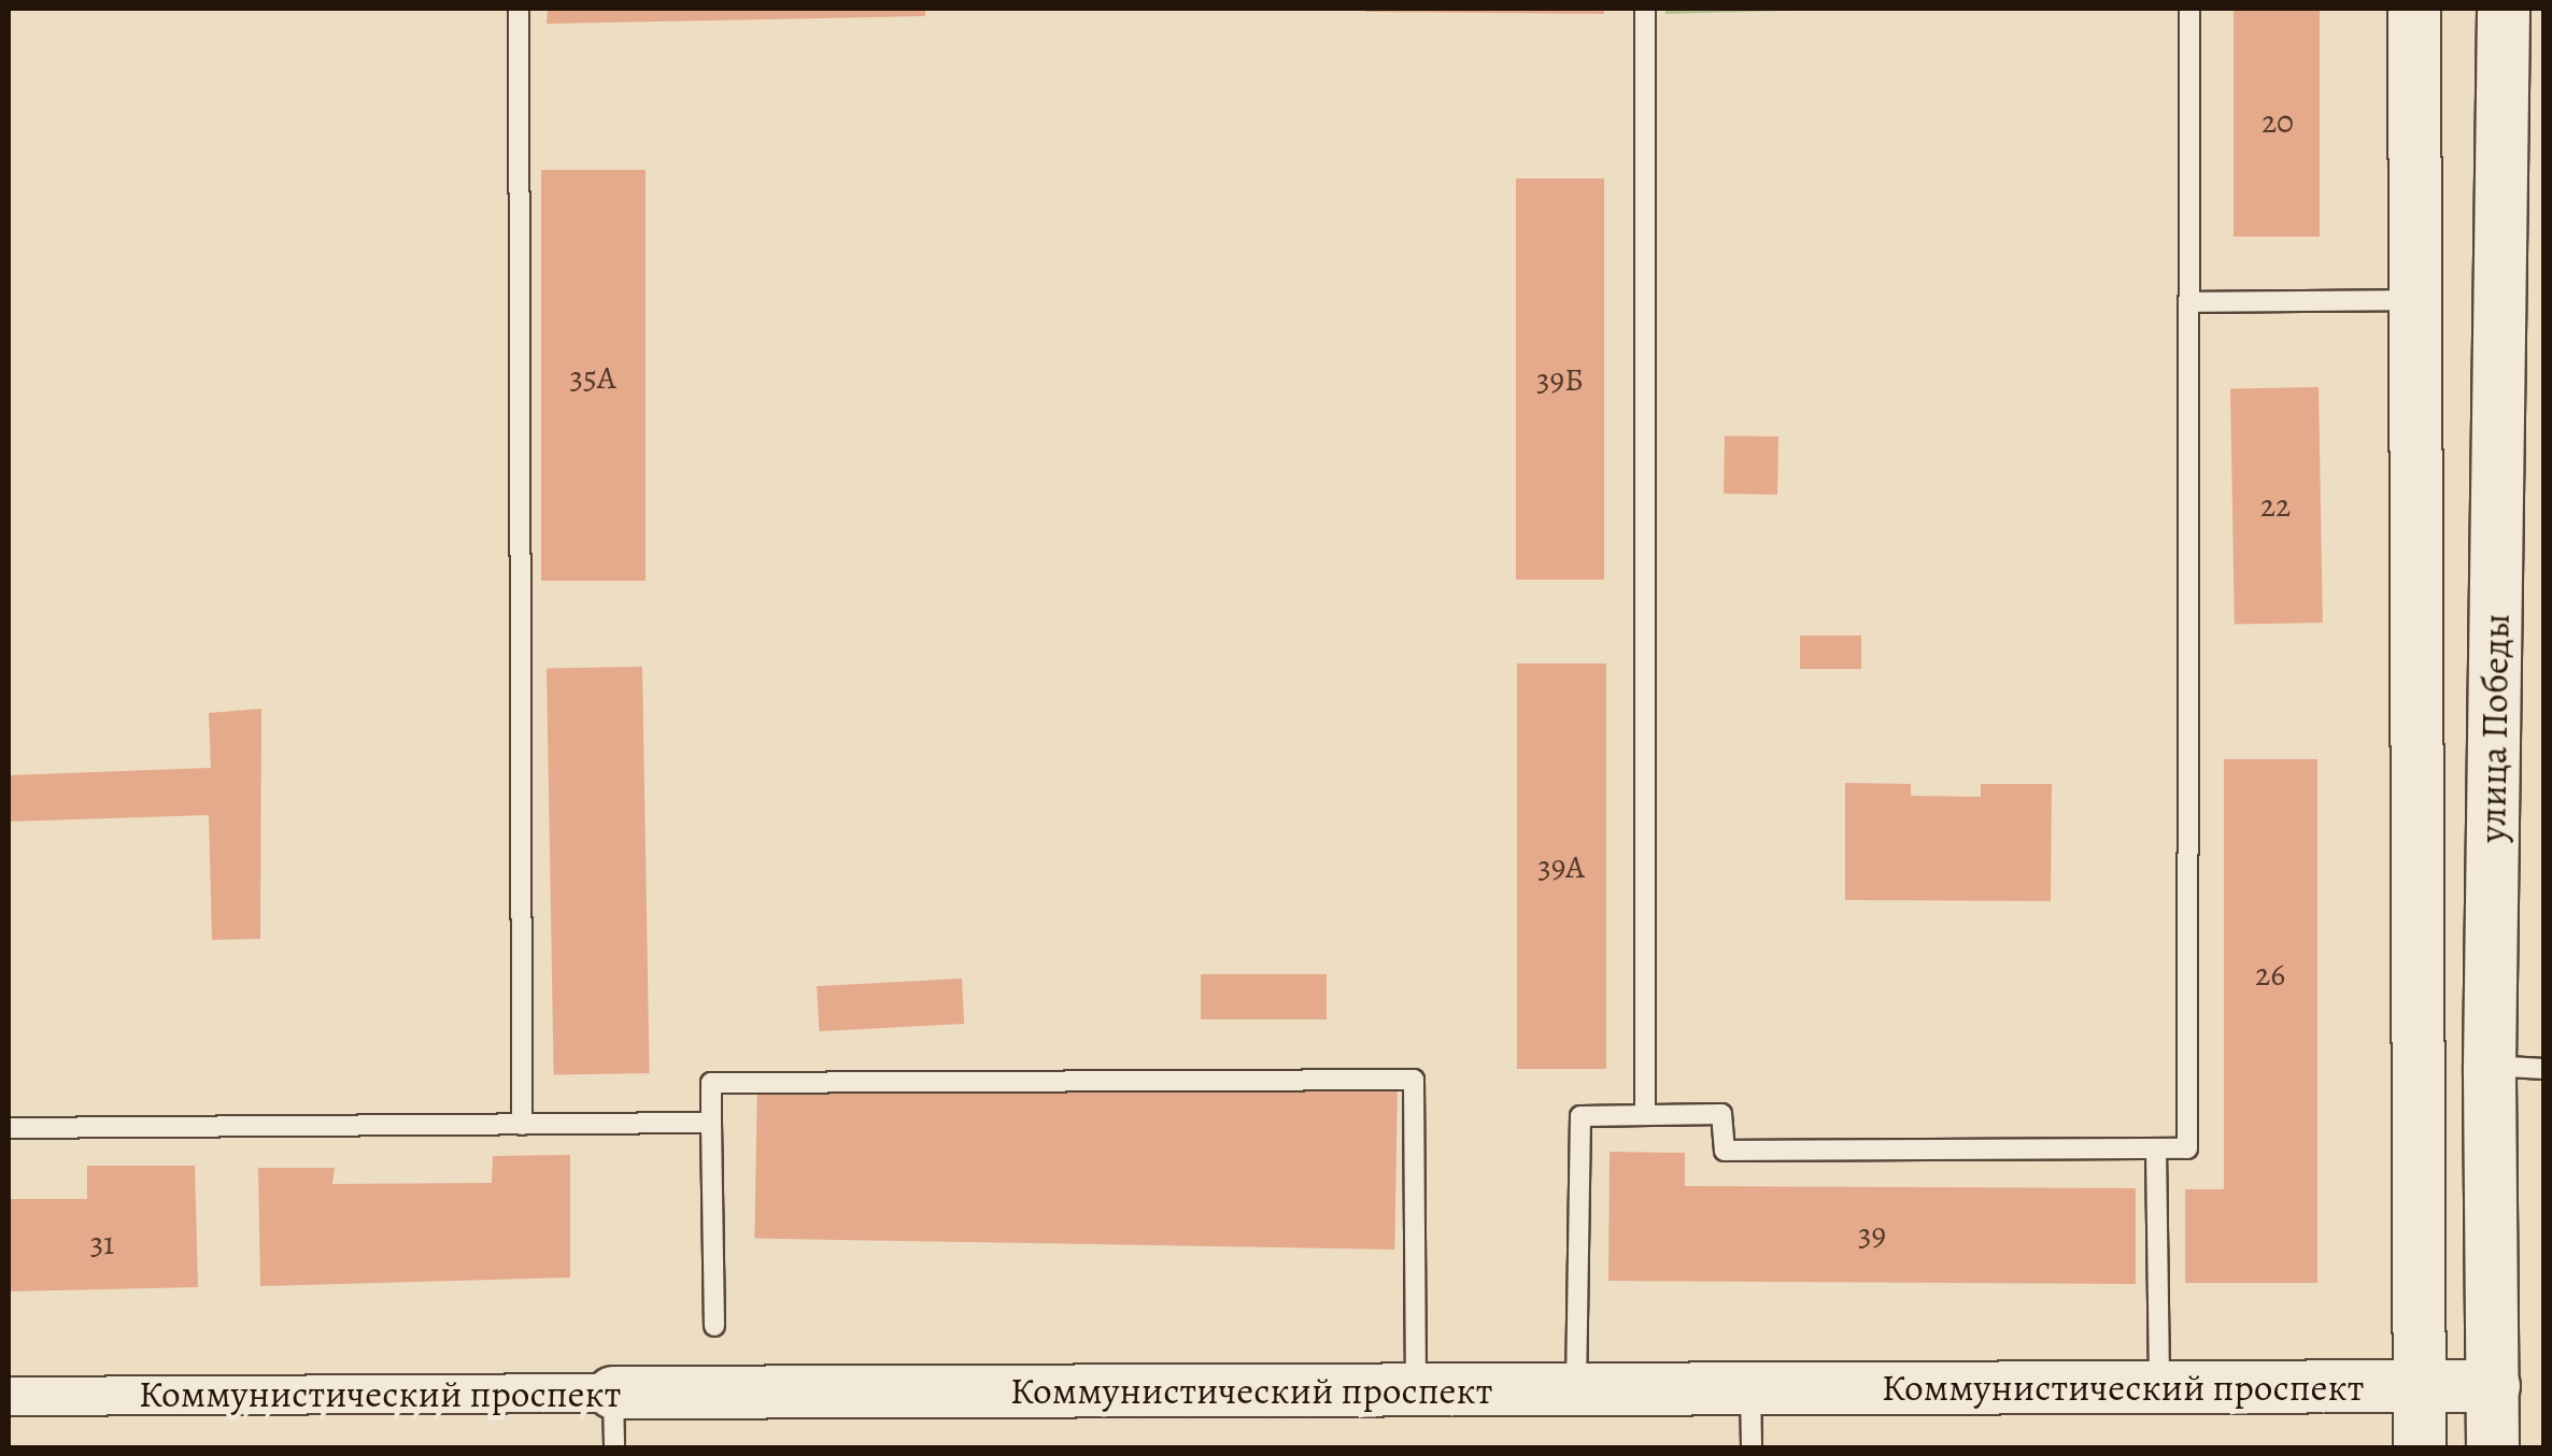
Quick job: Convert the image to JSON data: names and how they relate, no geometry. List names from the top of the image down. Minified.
{"streets":{"street":["улица Победы","Коммунистический проспект"]},"crossings":[["улица Победы","Коммунистический проспект"]],"house_numbers":["20","35А","39Б","22","39А","26","39","31"]}
